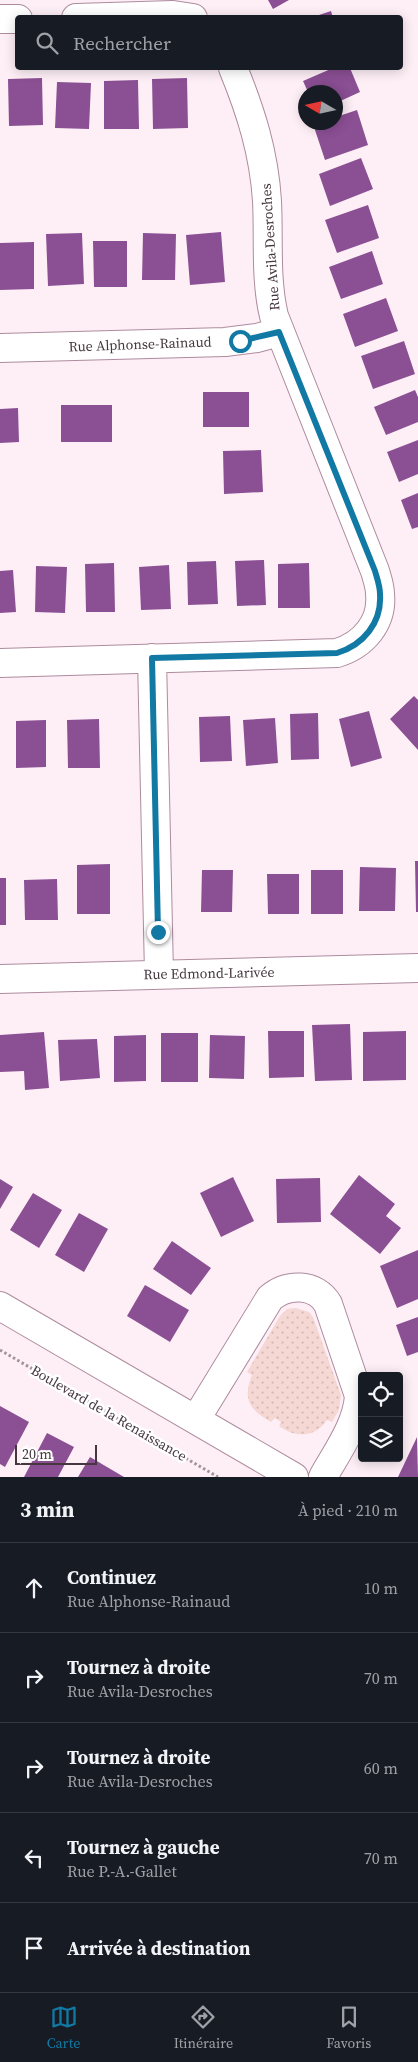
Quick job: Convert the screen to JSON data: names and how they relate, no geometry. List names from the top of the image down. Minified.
{"streets":{"street":["Rue Avila-Desroches","Rue Alphonse-Rainaud","Rue Edmond-Larivée"],"path":["Boulevard de la Renaissance"]},"crossings":[["Rue Avila-Desroches","Rue Alphonse-Rainaud"]],"scale_bar":"20 m","north":"left","page":{"search":"Rechercher","scale":"20 m","heading":["3 min","À pied · 210 m"],"list":[["Continuez","Rue Alphonse-Rainaud","10 m"],["Tournez à droite","Rue Avila-Desroches","70 m"],["Tournez à droite","Rue Avila-Desroches","60 m"],["Tournez à gauche","Rue P.-A.-Gallet","70 m"],"Arrivée à destination"],"nav":["Carte","Itinéraire","Favoris"]}}
